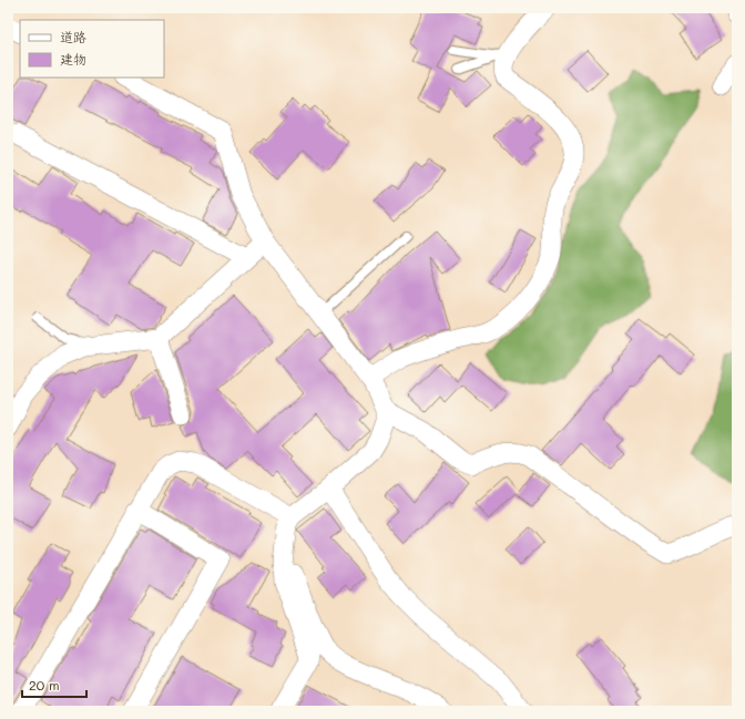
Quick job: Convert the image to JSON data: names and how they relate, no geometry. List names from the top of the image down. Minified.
{"legend":["道路","建物"],"scale_bar":"20 m"}
